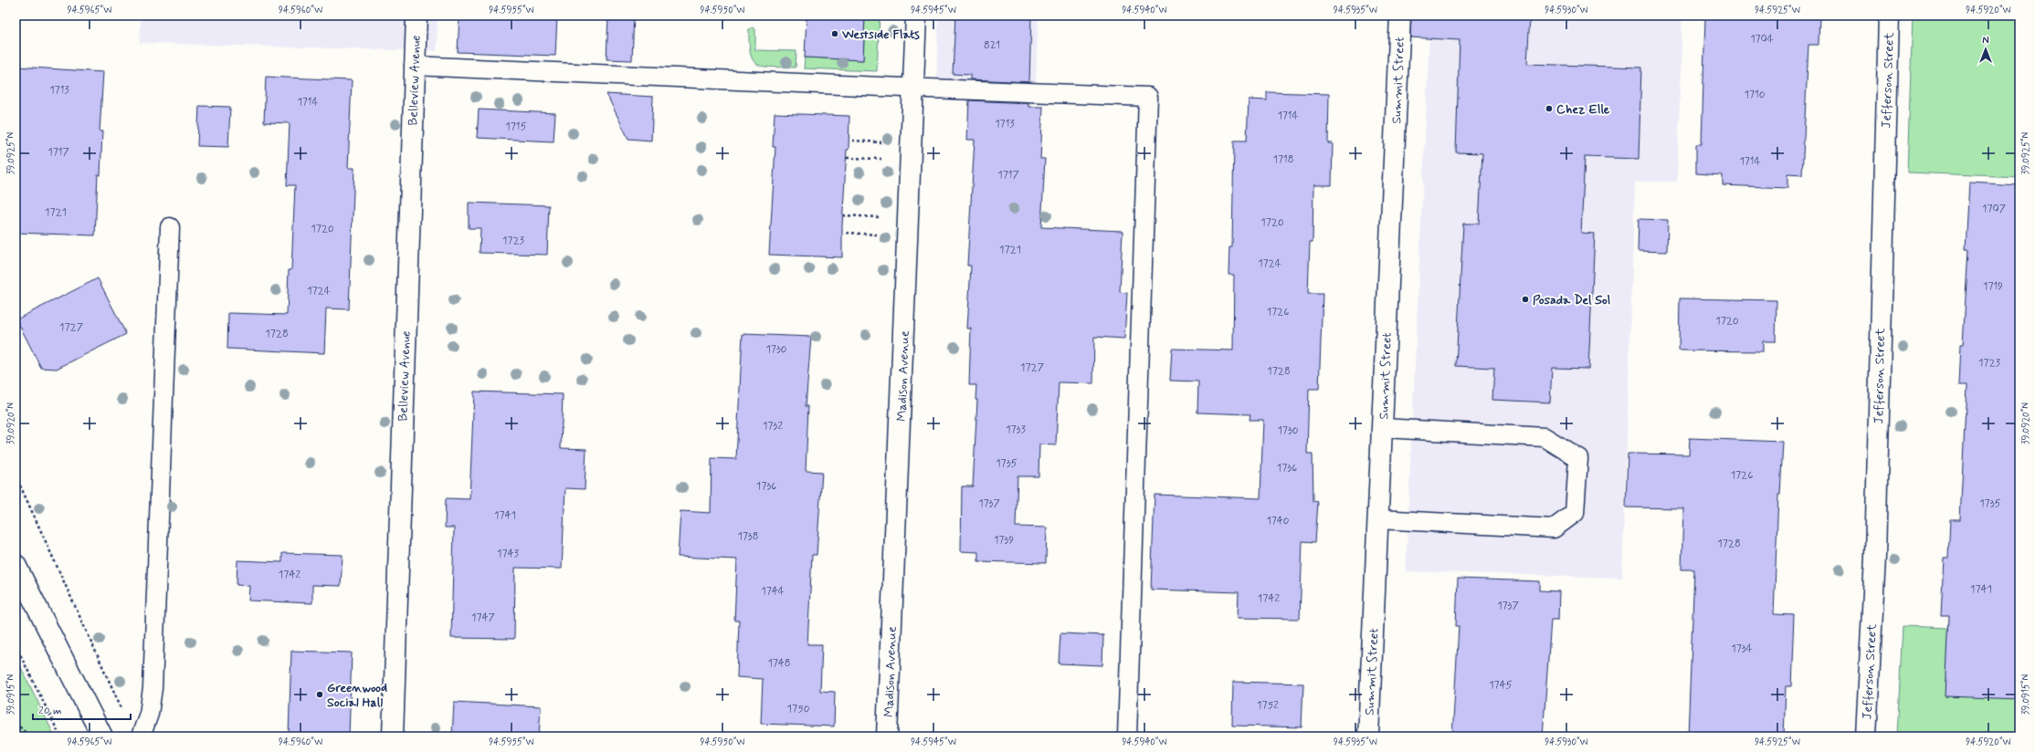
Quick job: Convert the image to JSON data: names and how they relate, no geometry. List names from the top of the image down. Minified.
{"streets":{"street":["Belleview Avenue","Summit Street","Jefferson Street","Madison Avenue"]},"places":["Westside Flats","Chez Elle","Posada Del Sol","Greenwood Social Hall"],"house_numbers":["1704","821","1713","1710","1714","1714","1713","1715","1717","1718","1714","1717","1707","1721","1720","1720","1723","1721","1724","1719","1724","1726","1720","1727","1728","1730","1723","1727","1728","1732","1733","1730","1735","1736","1726","1736","1737","1735","1741","1740","1738","1739","1728","1743","1742","1741","1744","1742","1737","1747","1734","1748","1745","1752","1750"],"scale_bar":"20 m","north":"top","coordinates":["94.5965°W","94.5960°W","94.5955°W","94.5950°W","94.5945°W","94.5940°W","94.5935°W","94.5930°W","94.5925°W","94.5920°W","39.0925°N","39.0920°N","39.0915°N"]}
